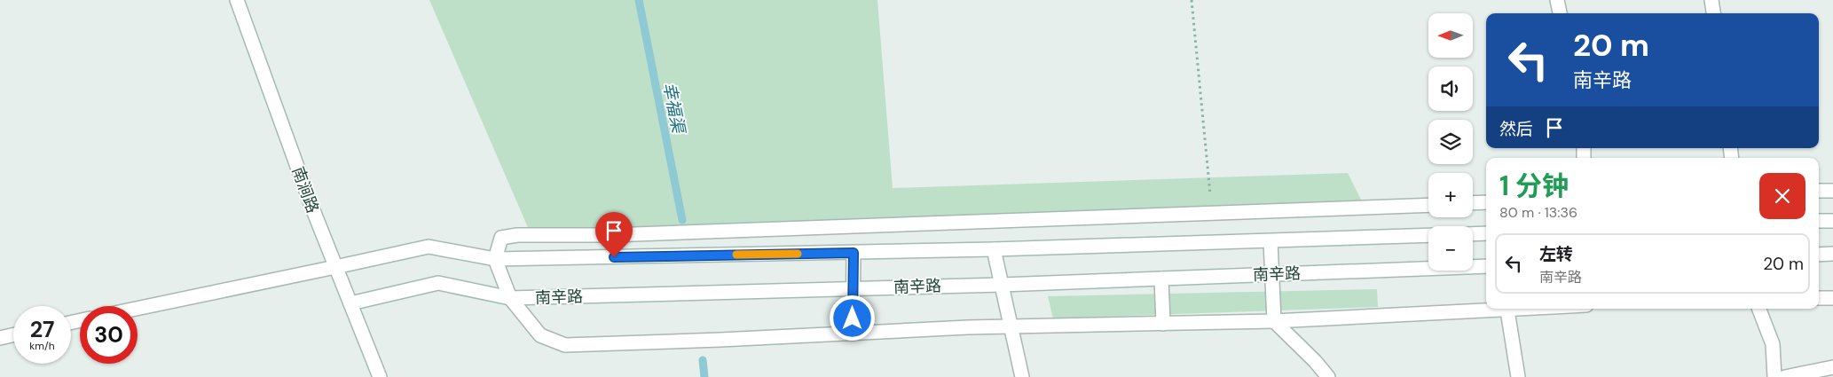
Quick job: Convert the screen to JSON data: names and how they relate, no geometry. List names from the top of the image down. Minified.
{"streets":{"street":["南涧路","南辛路"]},"crossings":[["南涧路","南辛路"]],"water":["幸福渠"],"north":"left","page":{"map_buttons":["+","−"],"turn":["20 m","南辛路"],"then":"然后","heading":["1 分钟","80 m · 13:36"],"list":[{"name":"左转","note":"南辛路","value":"20 m"}],"speed":"27 km/h","limit":"30"}}
